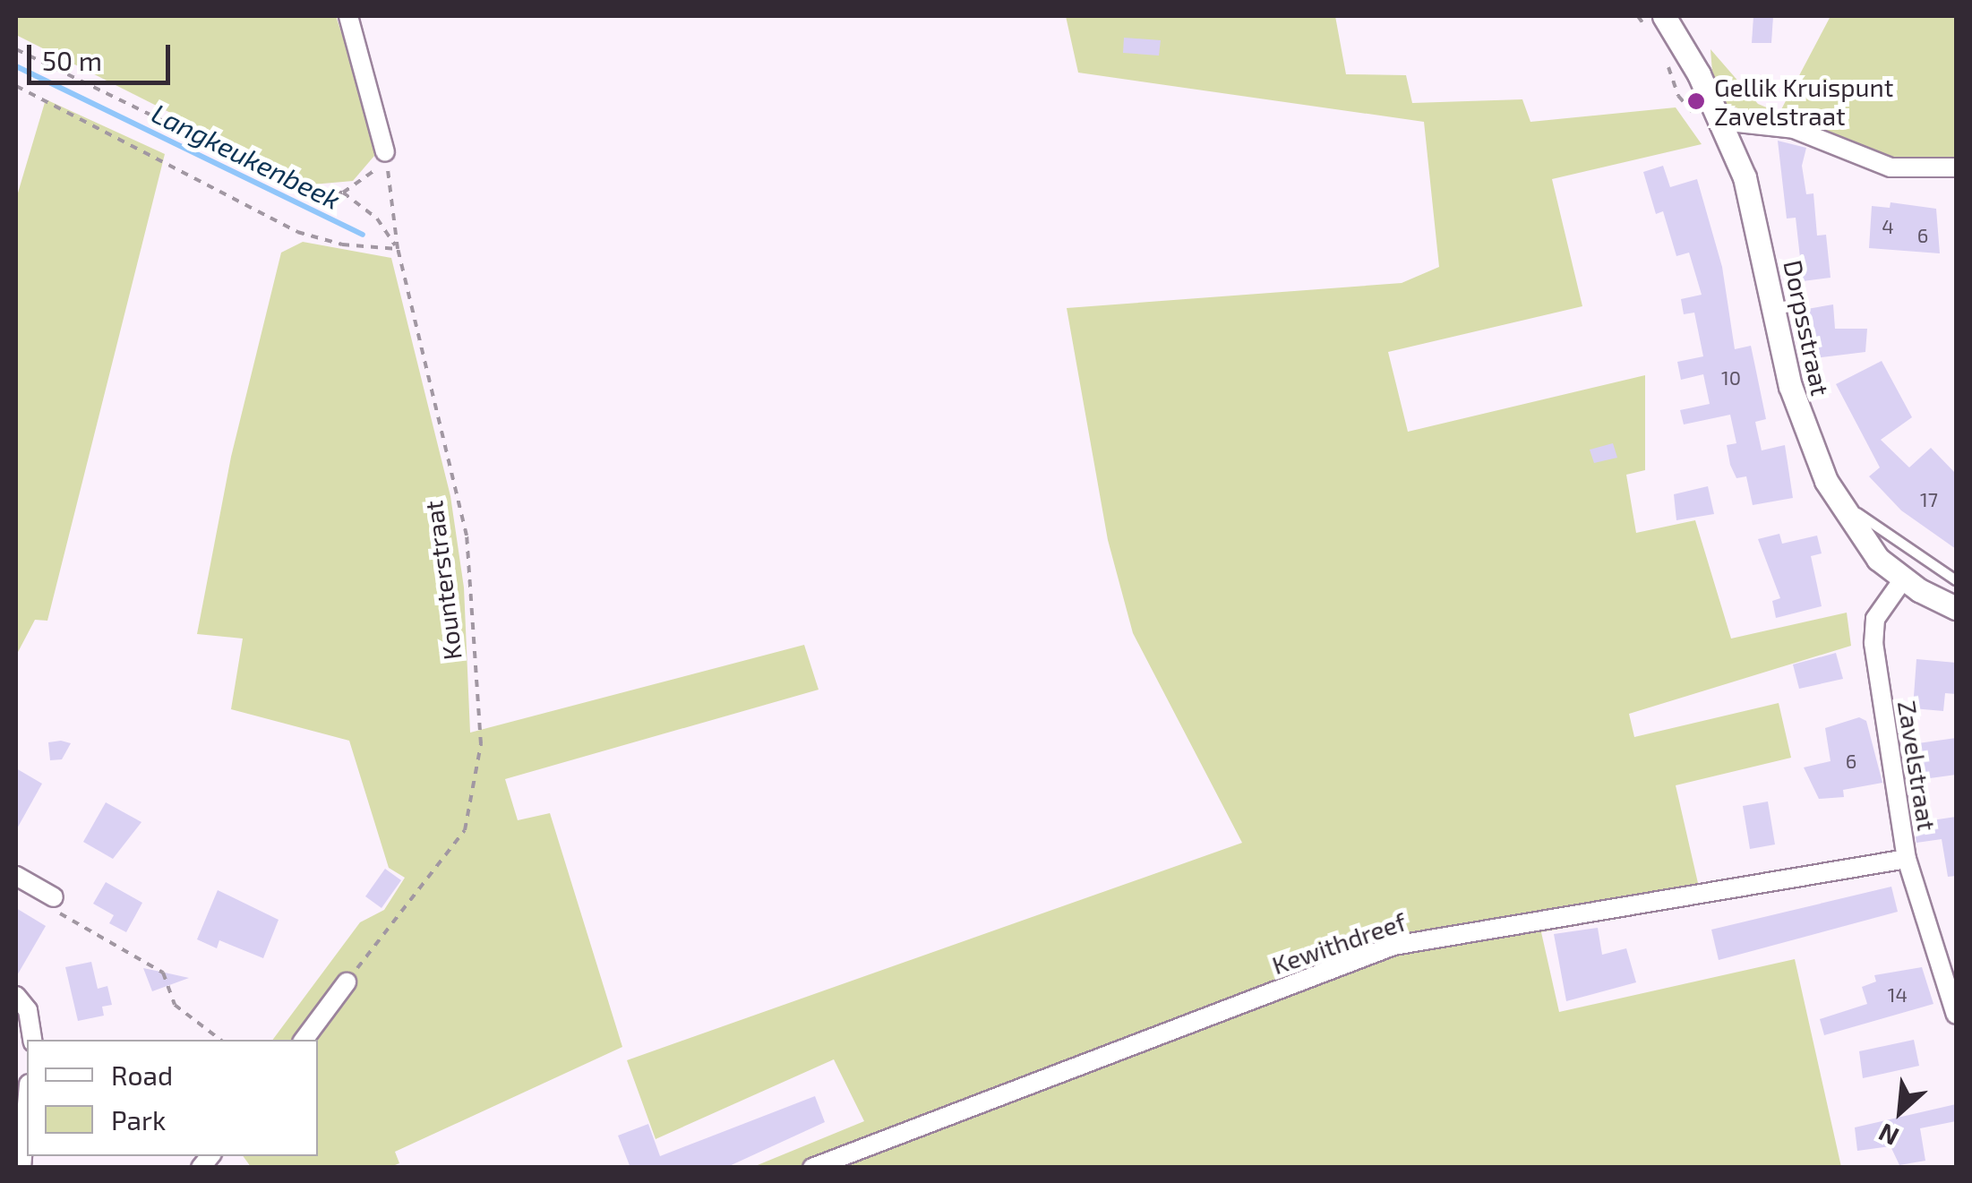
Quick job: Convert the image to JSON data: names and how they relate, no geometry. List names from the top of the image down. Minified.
{"streets":{"street":["Dorpsstraat","Zavelstraat","Kewithdreef"],"path":["Kounterstraat"]},"crossings":[["Dorpsstraat","Zavelstraat"],["Zavelstraat","Kewithdreef"]],"water":["Langkeukenbeek"],"places":["Gellik Kruispunt Zavelstraat"],"house_numbers":["4","6","10","17","6","14"],"legend":["Road","Park"],"scale_bar":"50 m","north":"bottom left"}
